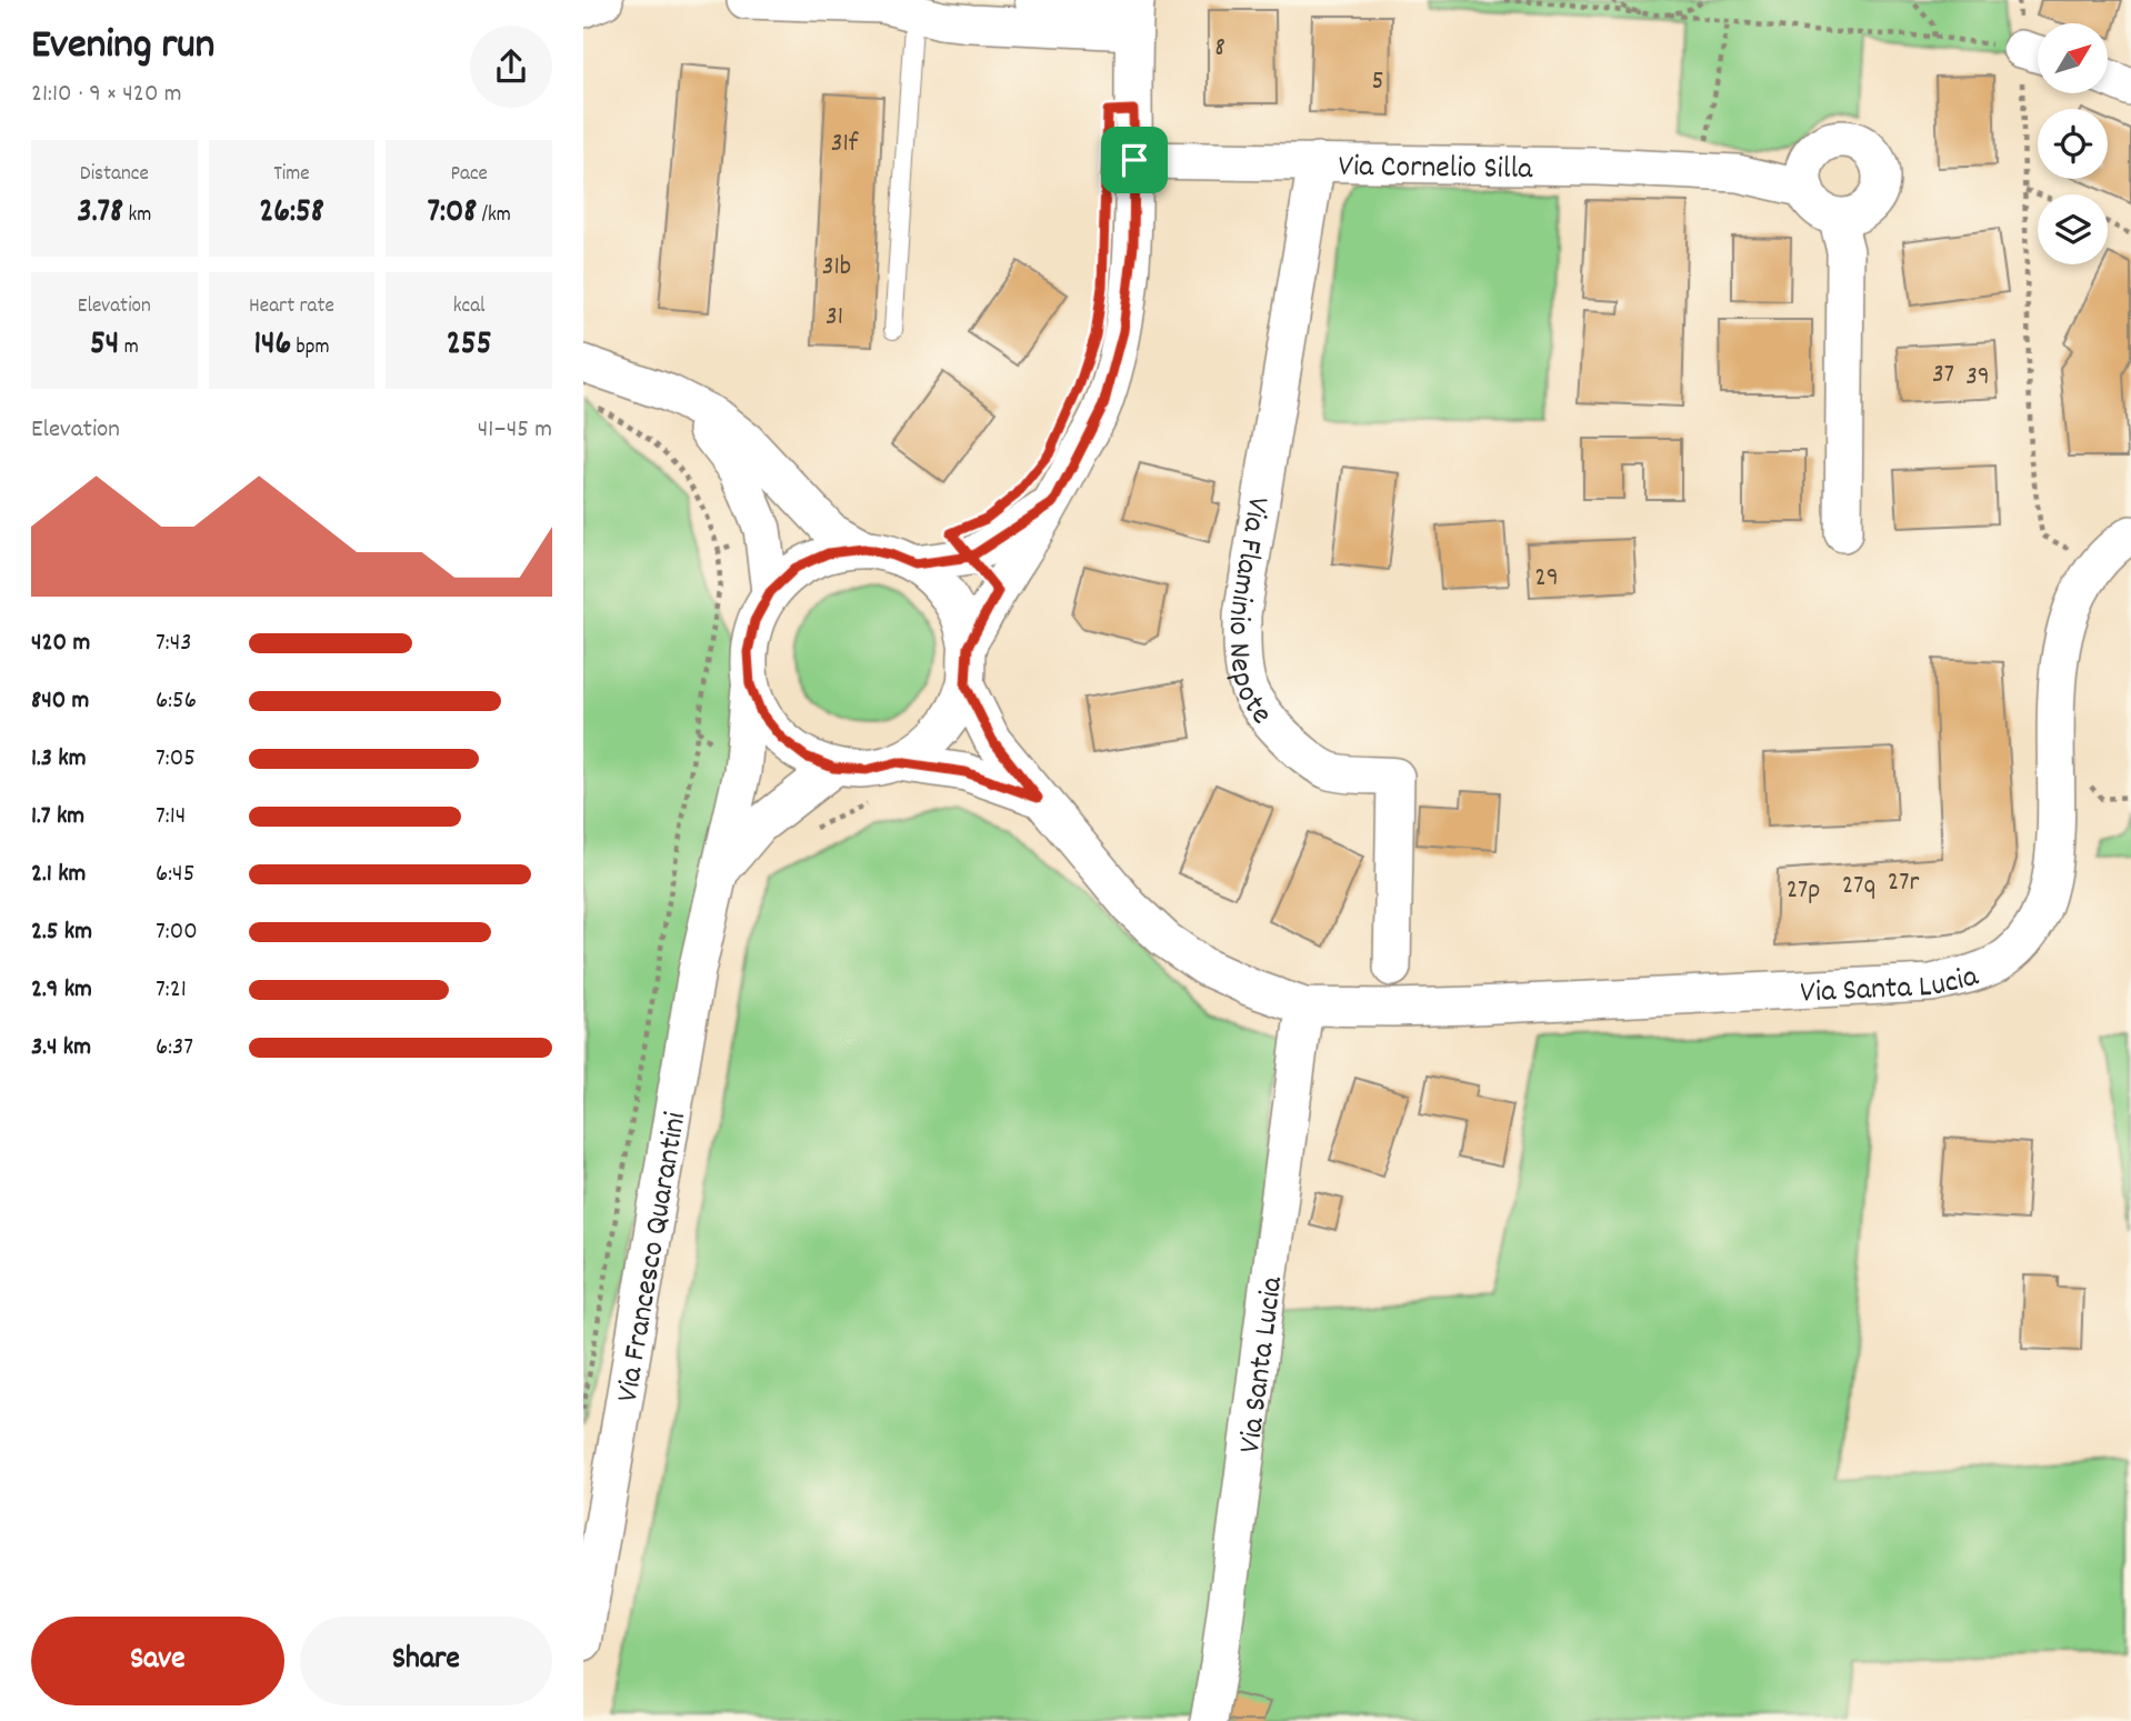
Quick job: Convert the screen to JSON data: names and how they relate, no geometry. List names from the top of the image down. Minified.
{"streets":{"street":["Via Cornelio Silla","Via Flaminio Nepote","Via Santa Lucia","Via Francesco Quarantini"]},"crossings":[["Via Cornelio Silla","Via Flaminio Nepote"],["Via Santa Lucia","Via Francesco Quarantini"]],"house_numbers":["8","5","31f","31b","31","37","39","29","27r","27q","27p"],"north":"top right","page":{"heading":["Evening run","21:10 · 9 × 420 m"],"stats":[["Distance","3.78 km"],["Time","26:58"],["Pace","7:08 /km"],["Elevation","54 m"],["Heart rate","146 bpm"],["kcal","255"]],"chart":["Elevation","41–45 m"],"list":[{"name":"420 m","note":"7:43"},{"name":"840 m","note":"6:56"},{"name":"1.3 km","note":"7:05"},{"name":"1.7 km","note":"7:14"},{"name":"2.1 km","note":"6:45"},{"name":"2.5 km","note":"7:00"},{"name":"2.9 km","note":"7:21"},{"name":"3.4 km","note":"6:37"}],"buttons":["Save","Share"]}}
